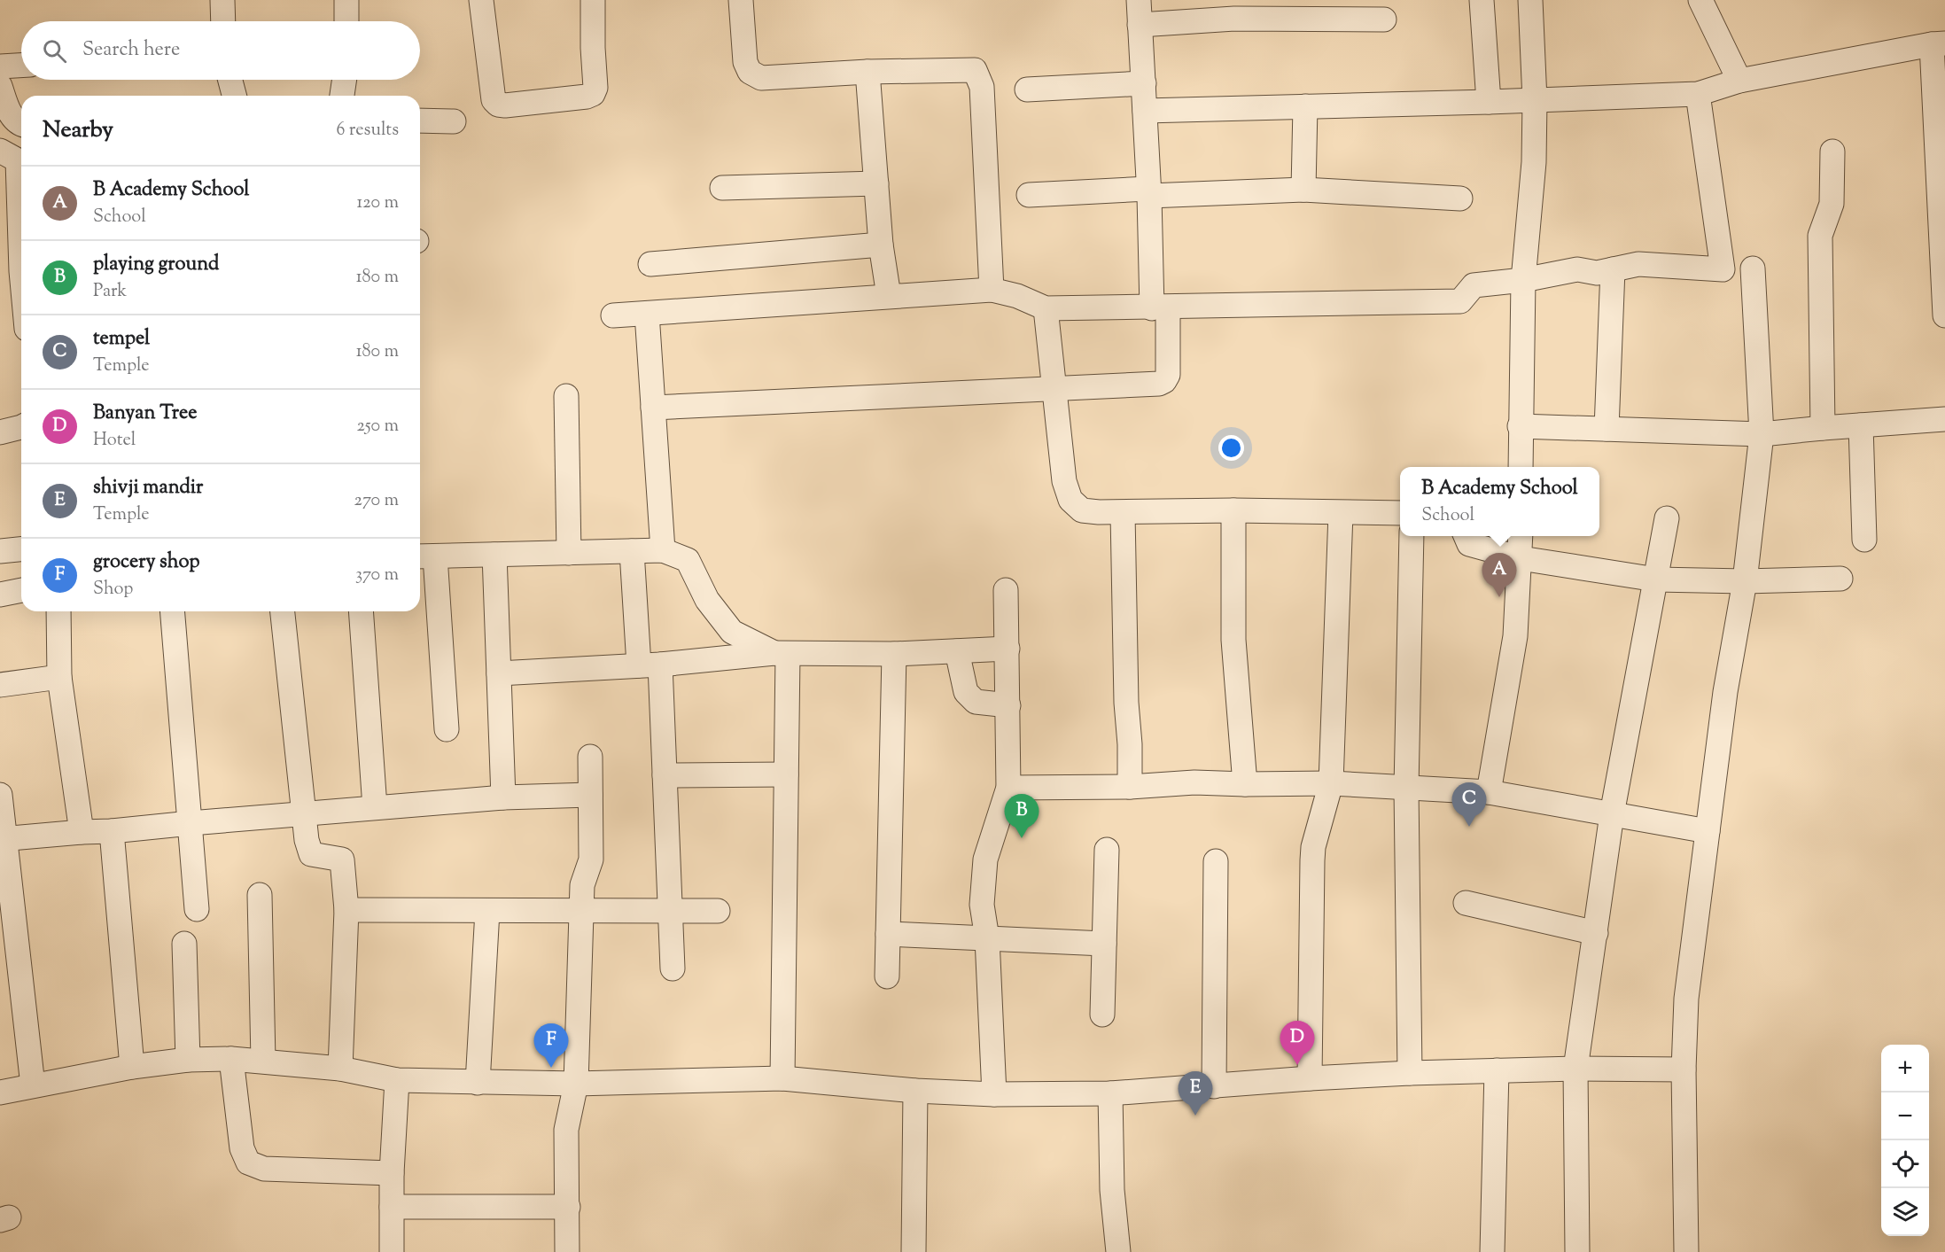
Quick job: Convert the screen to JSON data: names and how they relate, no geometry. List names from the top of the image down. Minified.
{"page":{"search":"Search here","heading":["Nearby","6 results"],"list":[{"mark":"A","name":"B Academy School","note":"School","value":"120 m"},{"mark":"B","name":"playing ground","note":"Park","value":"180 m"},{"mark":"C","name":"tempel","note":"Temple","value":"180 m"},{"mark":"D","name":"Banyan Tree","note":"Hotel","value":"250 m"},{"mark":"E","name":"shivji mandir","note":"Temple","value":"270 m"},{"mark":"F","name":"grocery shop","note":"Shop","value":"370 m"}],"popup":["B Academy School","School"],"pins":["A","C","B","D","F","E"],"map_buttons":["+","−"]}}
